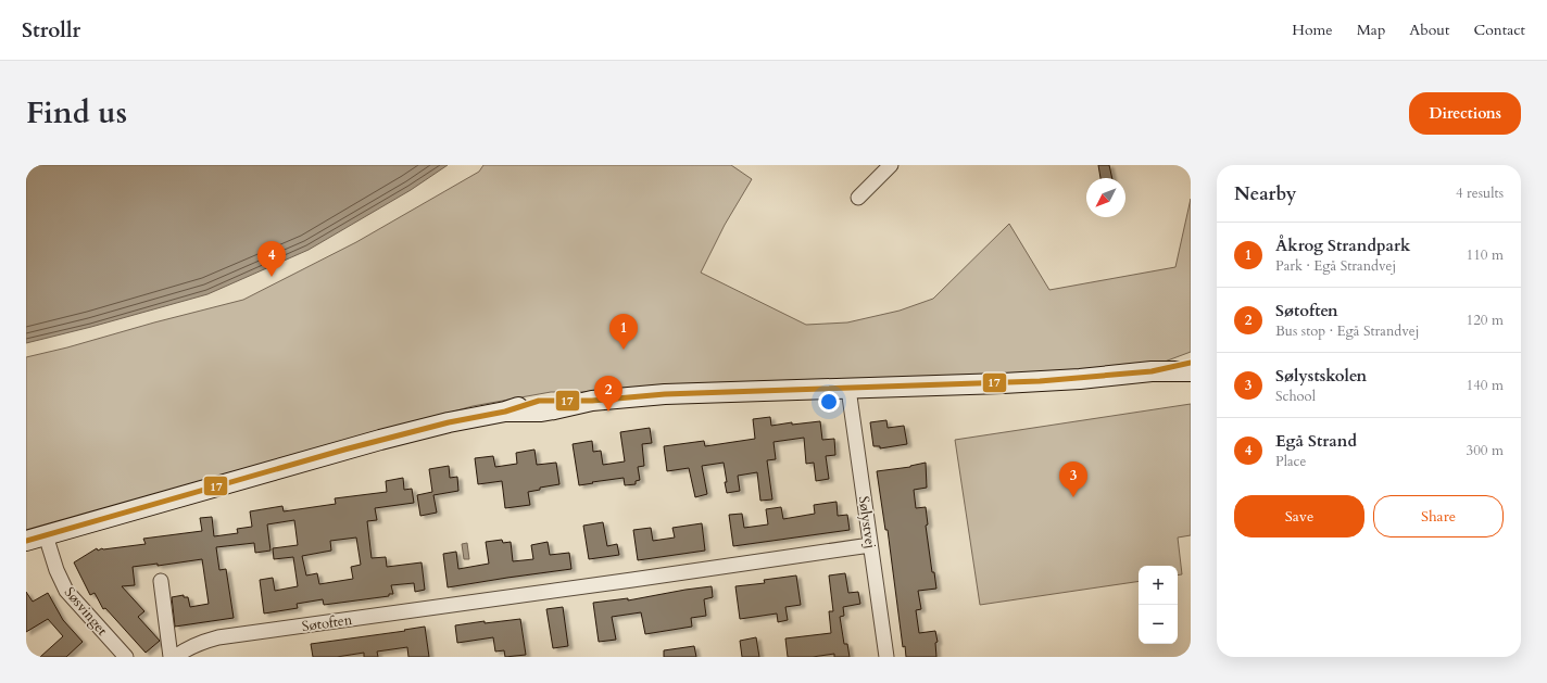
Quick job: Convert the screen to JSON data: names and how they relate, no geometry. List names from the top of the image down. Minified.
{"streets":{"street":["Sølystvej","Søsvinget","Søtoften"]},"crossings":[["Sølystvej","Søtoften"]],"lines":["transit line 17"],"north":"bottom left","page":{"header":"Strollr","nav":["Home","Map","About","Contact"],"title":"Find us","buttons":["Directions",["Save","Share"]],"heading":["Nearby","4 results"],"list":[{"mark":"1","name":"Åkrog Strandpark","note":"Park · Egå Strandvej","value":"110 m"},{"mark":"2","name":"Søtoften","note":"Bus stop · Egå Strandvej","value":"120 m"},{"mark":"3","name":"Sølystskolen","note":"School","value":"140 m"},{"mark":"4","name":"Egå Strand","note":"Place","value":"300 m"}],"pins":["4","1","2","3"],"map_buttons":["+","−"]}}
